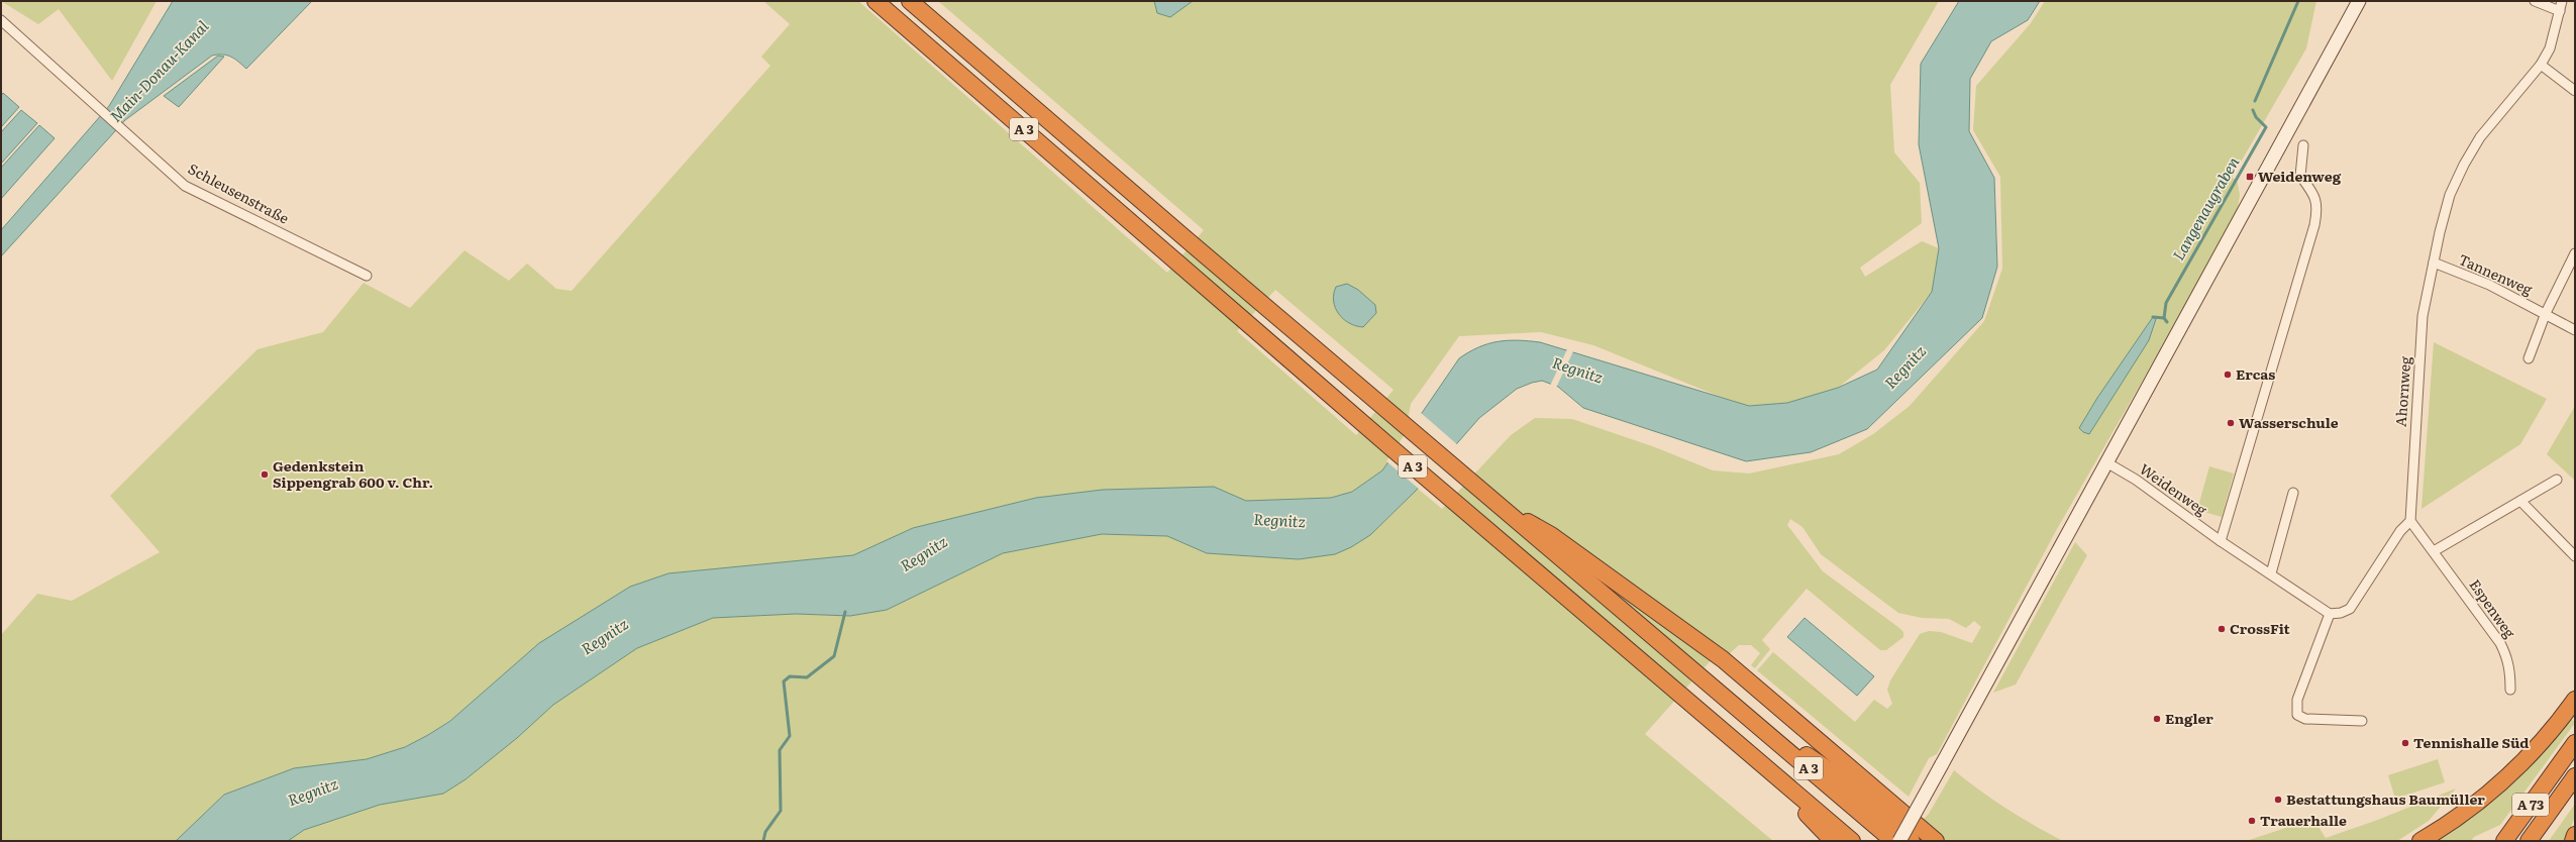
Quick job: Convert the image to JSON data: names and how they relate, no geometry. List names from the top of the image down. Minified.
{"streets":{"highway":["A 3","A 73"],"street":["Schleusenstraße","Tannenweg","Ahornweg","Weidenweg","Espenweg"]},"crossings":[["Tannenweg","Ahornweg"],["Ahornweg","Espenweg"]],"water":["Main-Donau-Kanal","Langenaugraben","Regnitz"],"places":{"transit":["Weidenweg"],"other":["Ercas","Wasserschule","Gedenkstein Sippengrab 600 v. Chr.","CrossFit","Engler","Tennishalle Süd","Bestattungshaus Baumüller","Trauerhalle"]}}
